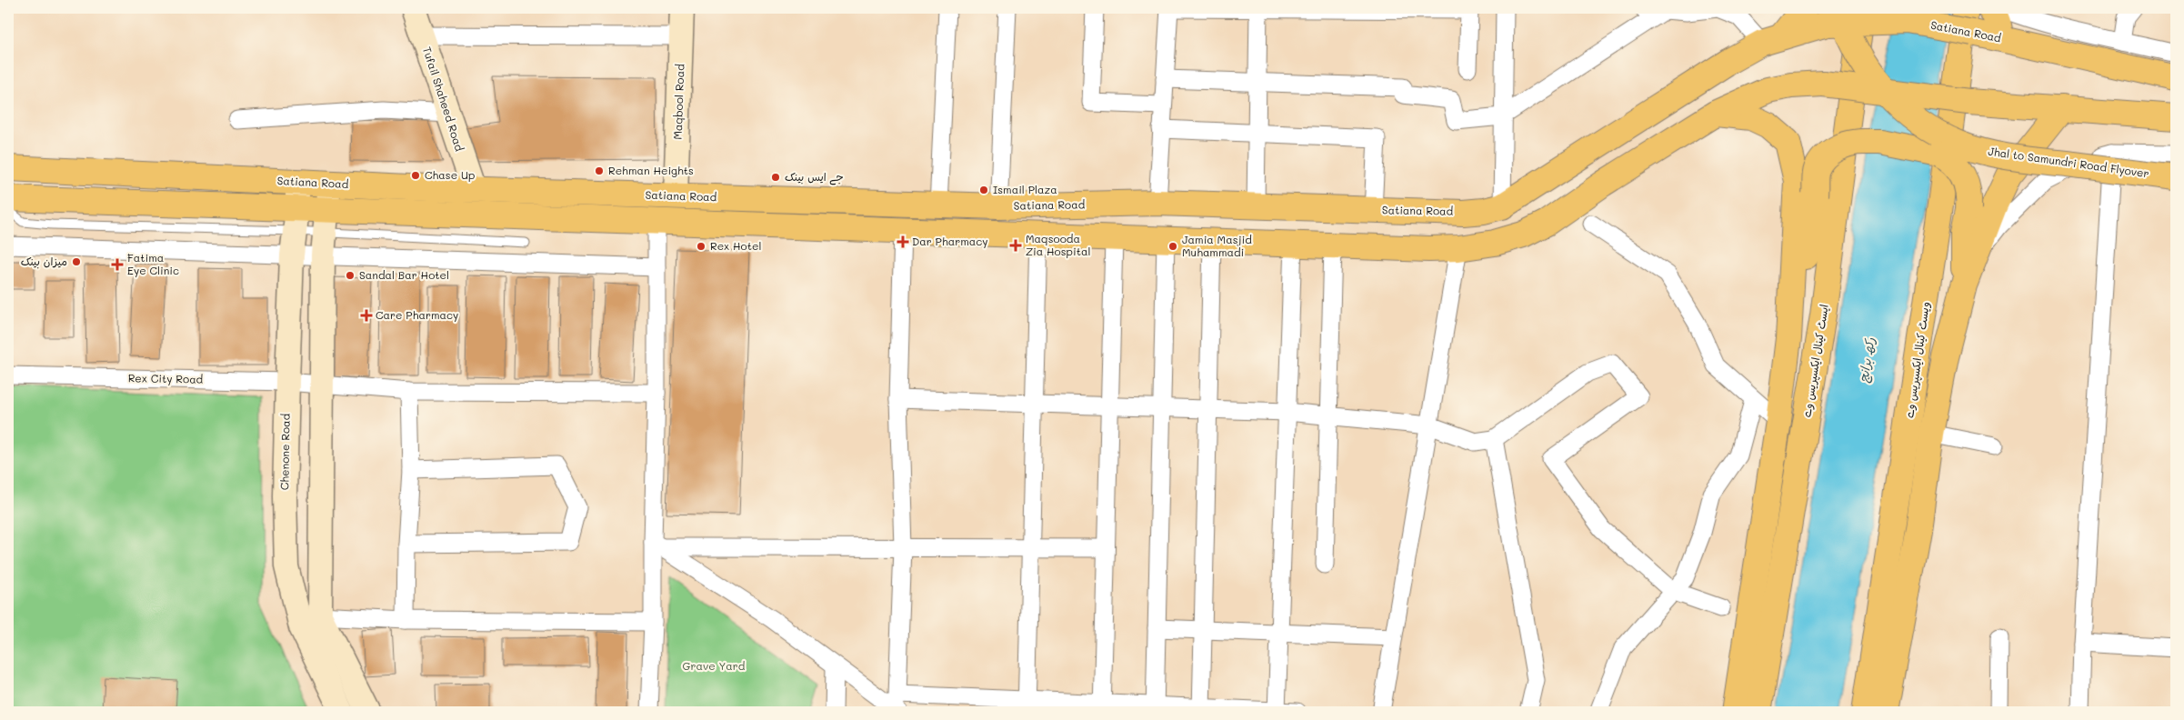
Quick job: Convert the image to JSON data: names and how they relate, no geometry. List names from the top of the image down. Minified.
{"streets":{"main road":["Satiana Road","Jhal to Samundri Road Flyover","ویسٹ کینال ایکسپریس وے","ایسٹ کینال ایکسپریس وے"],"street":["Tufail Shaheed Road","Maqbool Road","Rex City Road","Chenone Road"]},"crossings":[["Satiana Road","Tufail Shaheed Road"],["Satiana Road","Maqbool Road"],["Satiana Road","Jhal to Samundri Road Flyover"],["Satiana Road","Chenone Road"],["Rex City Road","Chenone Road"]],"water":["رکھ برانچ"],"parks":["Grave Yard"],"places":{"other":["Rehman Heights","Chase Up","جے ایس بینک","Ismail Plaza","Rex Hotel","Jamia Masjid Muhammadi","میزان بینک","Sandal Bar Hotel"],"health":["Dar Pharmacy","Maqsooda Zia Hospital","Fatima Eye Clinic","Care Pharmacy"]}}
